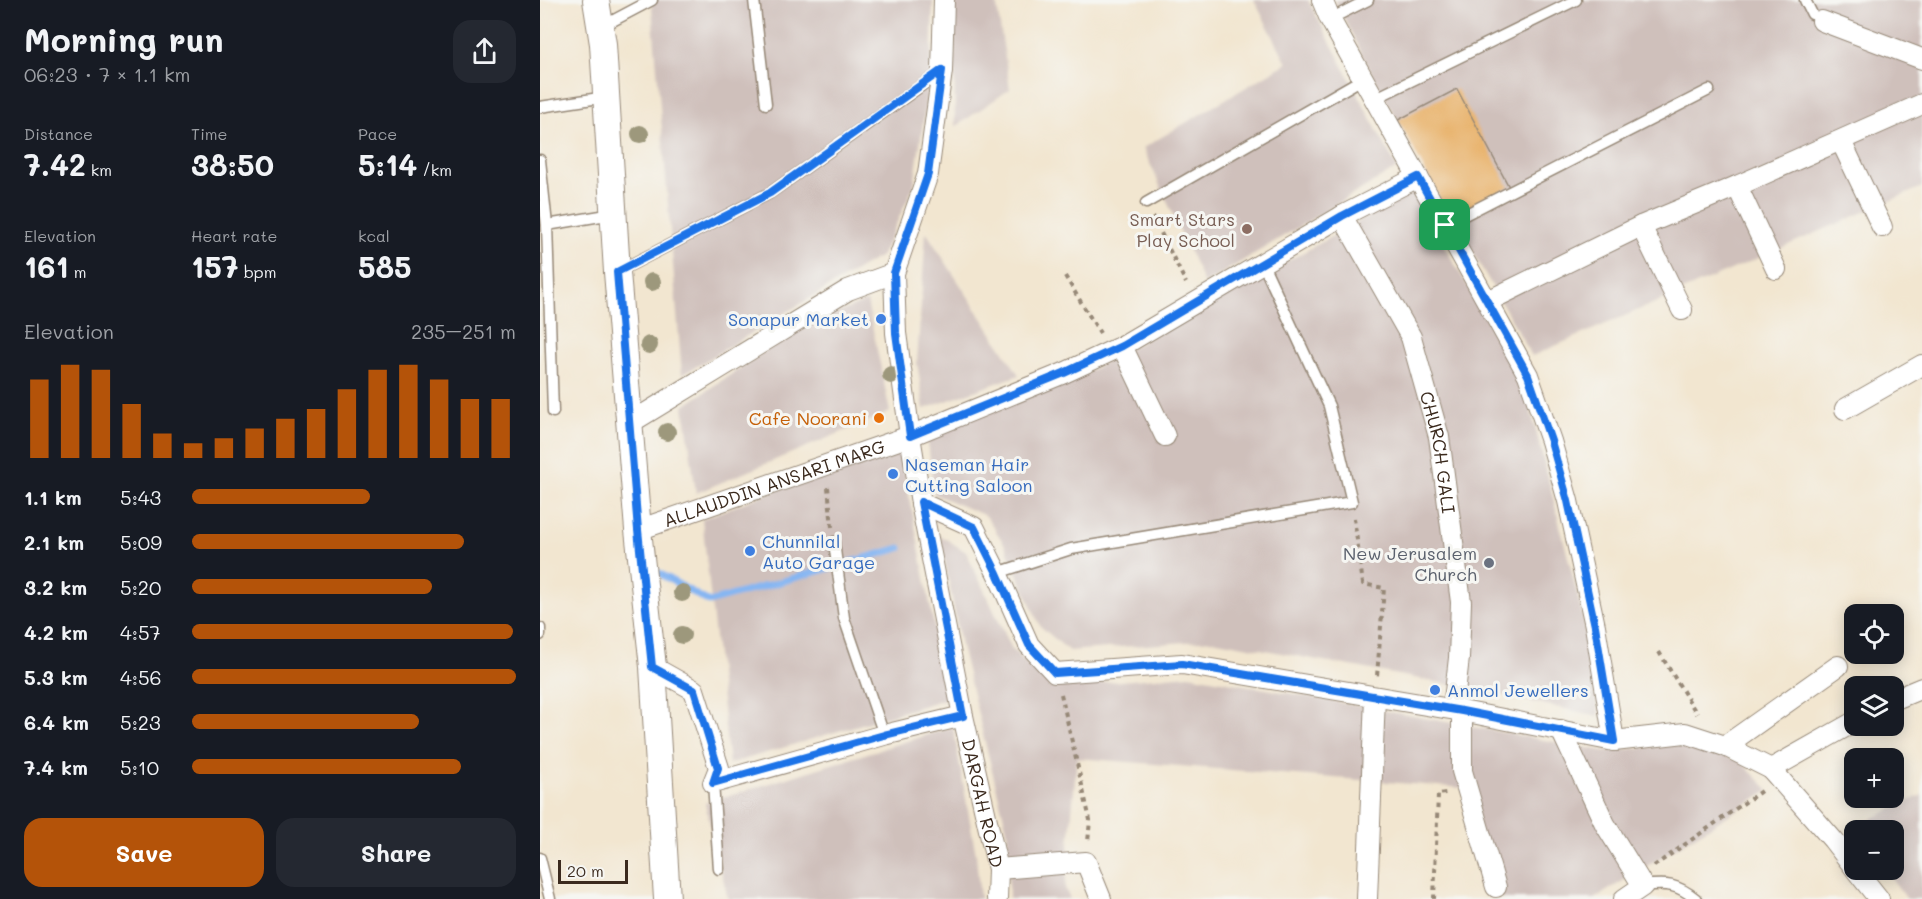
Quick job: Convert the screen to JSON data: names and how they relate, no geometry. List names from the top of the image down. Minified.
{"streets":{"street":["CHURCH GALI","ALLAUDDIN ANSARI MARG","DARGAH ROAD"]},"crossings":[["CHURCH GALI","ALLAUDDIN ANSARI MARG"],["ALLAUDDIN ANSARI MARG","DARGAH ROAD"]],"places":["Smart Stars Play School","Sonapur Market","Cafe Noorani","Naseman Hair Cutting Saloon","Chunnilal Auto Garage","New Jerusalem Church","Anmol Jewellers"],"scale_bar":"20 m","page":{"heading":["Morning run","06:23 · 7 × 1.1 km"],"stats":[["Distance","7.42 km"],["Time","38:50"],["Pace","5:14 /km"],["Elevation","161 m"],["Heart rate","157 bpm"],["kcal","585"]],"chart":["Elevation","235–251 m"],"list":[{"name":"1.1 km","note":"5:43"},{"name":"2.1 km","note":"5:09"},{"name":"3.2 km","note":"5:20"},{"name":"4.2 km","note":"4:57"},{"name":"5.3 km","note":"4:56"},{"name":"6.4 km","note":"5:23"},{"name":"7.4 km","note":"5:10"}],"map_buttons":["+","−"],"buttons":["Save","Share"],"scale":"20 m"}}
